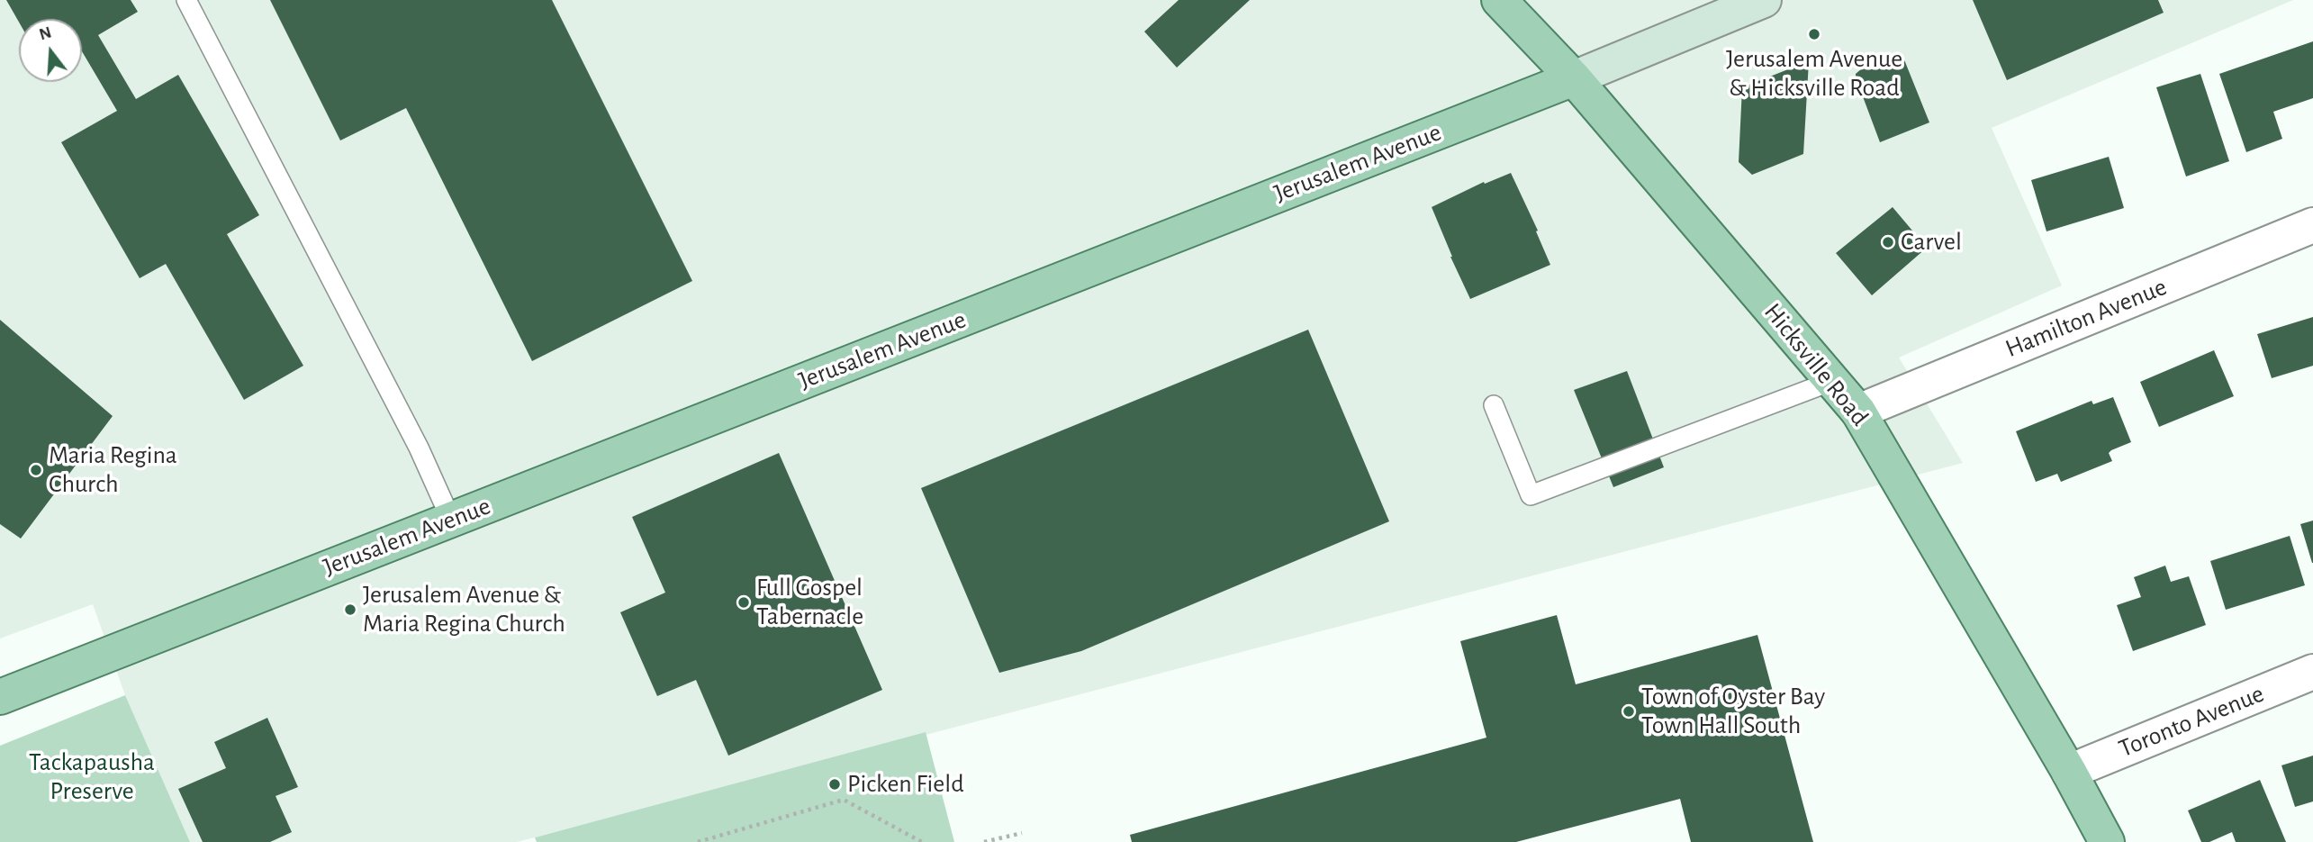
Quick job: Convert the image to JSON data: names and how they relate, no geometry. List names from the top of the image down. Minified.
{"streets":{"main road":["Jerusalem Avenue","Hicksville Road"],"street":["Hamilton Avenue","Toronto Avenue"]},"crossings":[["Jerusalem Avenue","Hicksville Road"],["Hamilton Avenue","Hicksville Road"],["Hicksville Road","Toronto Avenue"]],"parks":["Tackapausha Preserve"],"places":["Jerusalem Avenue & Hicksville Road","Carvel","Maria Regina Church","Full Gospel Tabernacle","Jerusalem Avenue & Maria Regina Church","Town of Oyster Bay Town Hall South","Picken Field"],"north":"top"}
